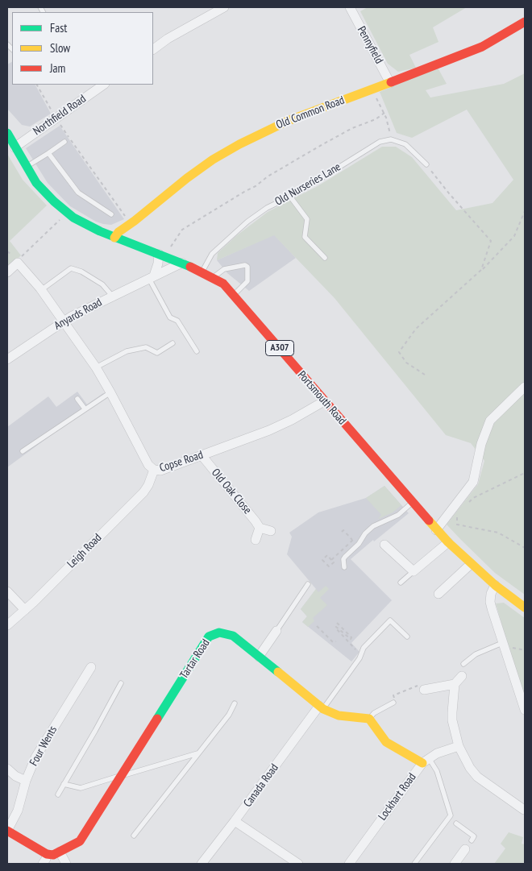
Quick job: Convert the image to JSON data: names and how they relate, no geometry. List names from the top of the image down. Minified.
{"streets":{"street":["Pennyfield","Old Common Road","Northfield Road","Anyards Road","A307","Portsmouth Road","Copse Road","Old Oak Close","Leigh Road","Tartar Road","Four Wents","Canada Road","Lockhart Road"],"lane":["Old Nurseries Lane"]},"crossings":[["Pennyfield","Old Common Road"],["Old Common Road","Portsmouth Road"],["Northfield Road","Portsmouth Road"],["Old Nurseries Lane","Portsmouth Road"],["Anyards Road","Portsmouth Road"],["Anyards Road","Copse Road"],["Portsmouth Road","Copse Road"],["Copse Road","Old Oak Close"],["Copse Road","Leigh Road"],["Tartar Road","Canada Road"]],"legend":["Fast","Slow","Jam"]}
